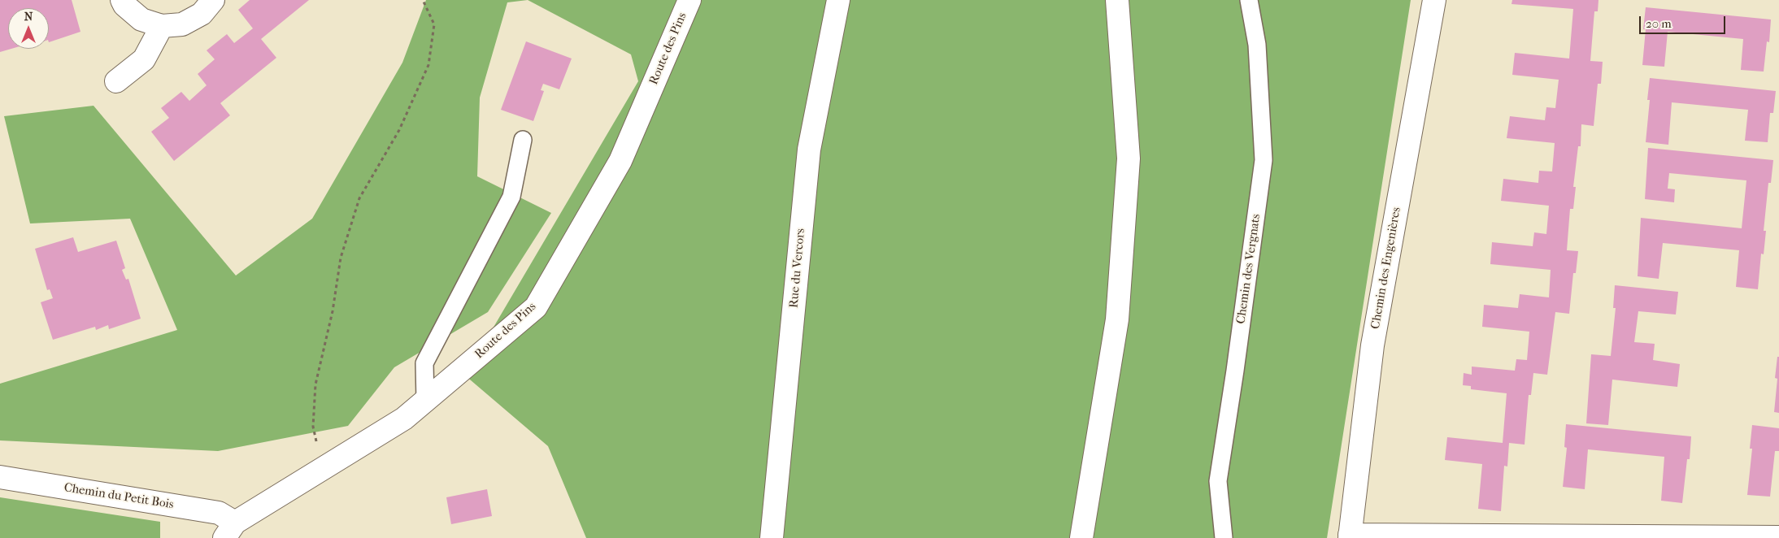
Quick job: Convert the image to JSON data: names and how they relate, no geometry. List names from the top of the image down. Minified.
{"streets":{"street":["Route des Pins","Rue du Vercors","Chemin des Engenières","Chemin du Petit Bois"],"lane":["Chemin des Vergnats"]},"crossings":[["Route des Pins","Chemin du Petit Bois"]],"scale_bar":"20 m","north":"top"}
